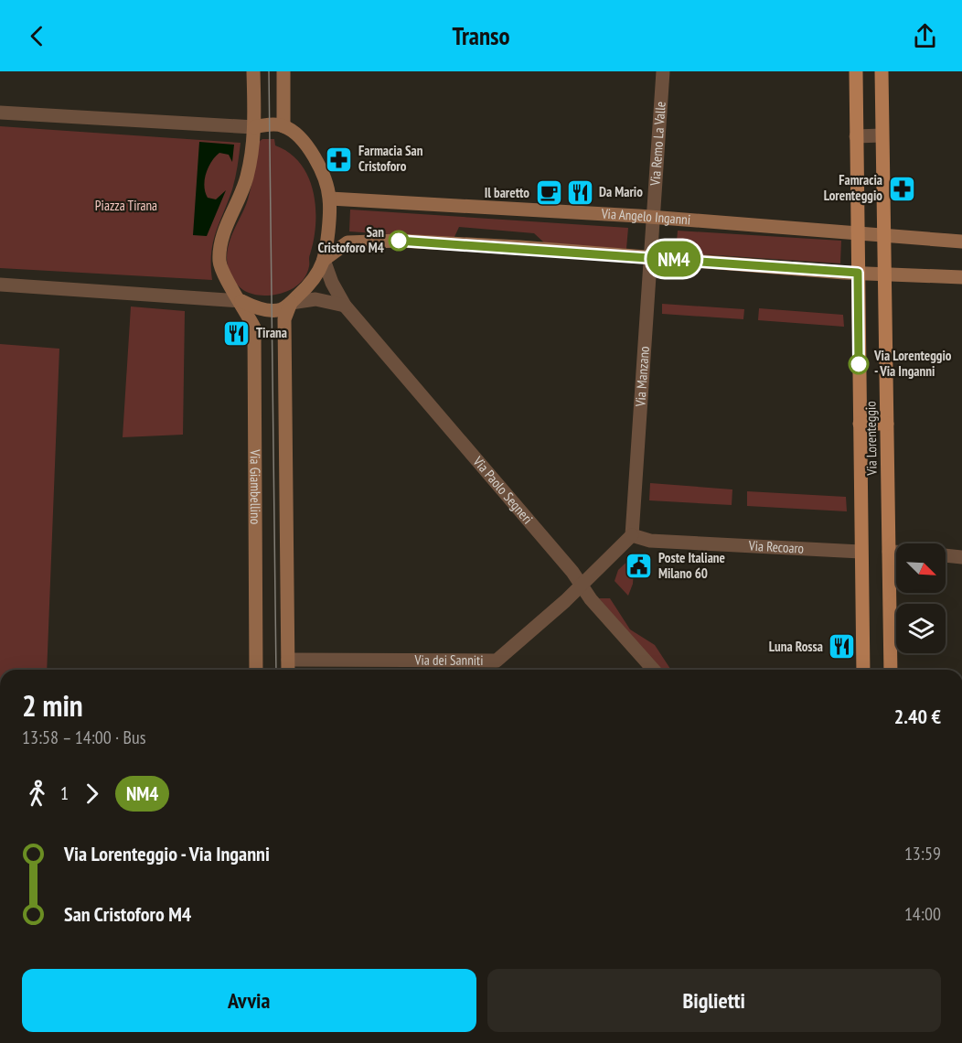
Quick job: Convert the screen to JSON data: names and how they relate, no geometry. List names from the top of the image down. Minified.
{"streets":{"main road":["Via Lorenteggio"],"street":["Via Remo La Valle","Via Angelo Inganni","Via Manzano","Via Giambellino","Via Paolo Segneri","Via Recoaro","Via dei Sanniti"]},"crossings":[["Via Remo La Valle","Via Angelo Inganni"],["Via Remo La Valle","Via Manzano"],["Via Angelo Inganni","Via Manzano"],["Via Angelo Inganni","Via Lorenteggio"],["Via Manzano","Via Recoaro"],["Via Lorenteggio","Via Recoaro"],["Via Paolo Segneri","Via dei Sanniti"]],"parks":["Piazza Tirana"],"places":{"pharmacy":["Farmacia San Cristoforo","Famracia Lorenteggio"],"restaurant":["Da Mario","Tirana","Luna Rossa"],"cafe":["Il baretto"],"other":["San Cristoforo M4","Via Lorenteggio - Via Inganni"],"public building":["Poste Italiane Milano 60"]},"lines":["bus line NM4"],"north":"bottom right","page":{"header":"Transo","on_map":"NM4","heading":["2 min","13:58 – 14:00 · Bus","2.40 €"],"legs":["1","NM4"],"list":[{"name":"Via Lorenteggio - Via Inganni","value":"13:59"},{"name":"San Cristoforo M4","value":"14:00"}],"buttons":["Avvia","Biglietti"]}}
